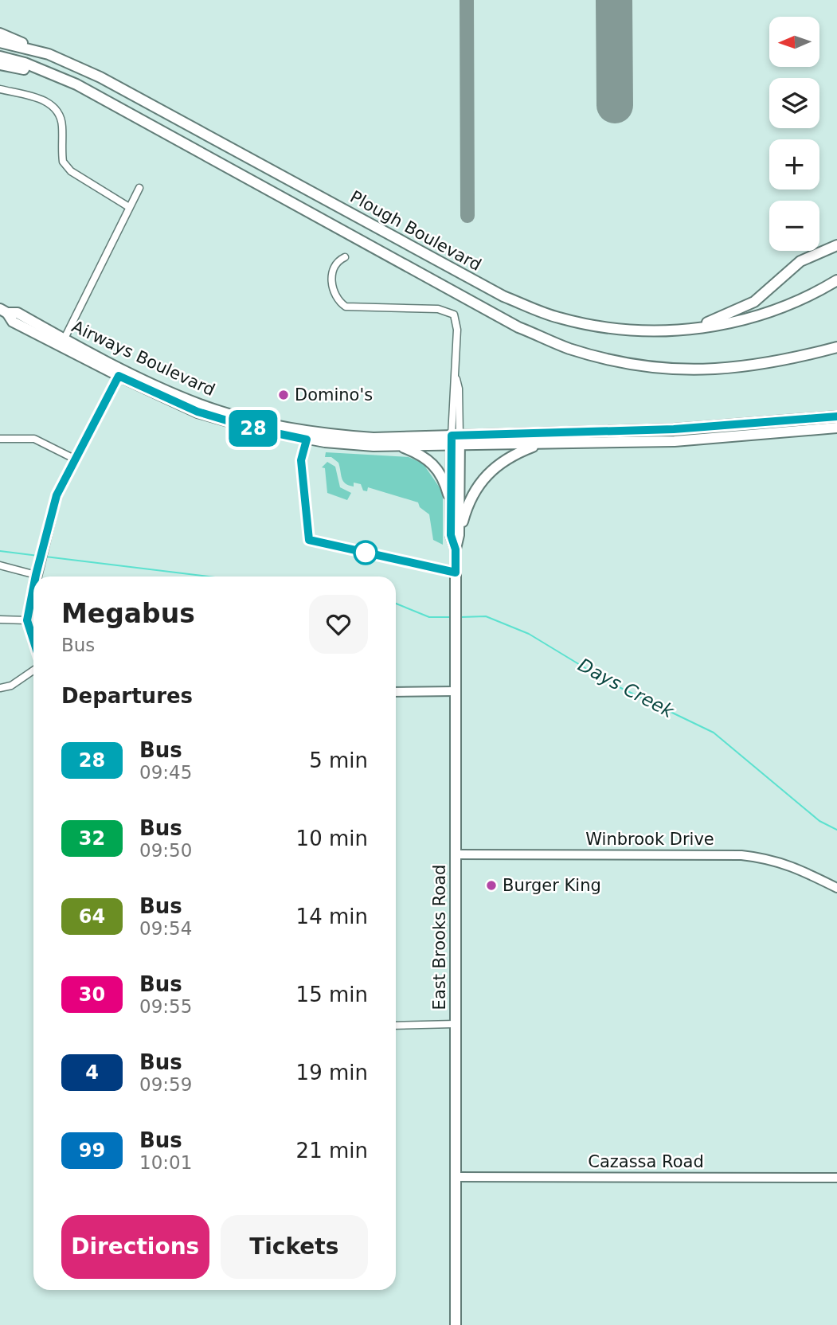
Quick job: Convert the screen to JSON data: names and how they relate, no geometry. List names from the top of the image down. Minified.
{"streets":{"main road":["Plough Boulevard","Airways Boulevard","East Brooks Road"],"street":["Winbrook Drive","Cazassa Road"]},"crossings":[["Airways Boulevard","East Brooks Road"],["Winbrook Drive","East Brooks Road"],["East Brooks Road","Cazassa Road"]],"water":["Days Creek"],"places":["Domino's","Burger King"],"lines":["bus line 28"],"north":"left","page":{"on_map":"28","map_buttons":["+","−"],"heading":[["Megabus","Bus"],"Departures"],"list":[{"mark":"28","name":"Bus","note":"09:45","value":"5 min"},{"mark":"32","name":"Bus","note":"09:50","value":"10 min"},{"mark":"64","name":"Bus","note":"09:54","value":"14 min"},{"mark":"30","name":"Bus","note":"09:55","value":"15 min"},{"mark":"4","name":"Bus","note":"09:59","value":"19 min"},{"mark":"99","name":"Bus","note":"10:01","value":"21 min"}],"buttons":["Directions","Tickets"]}}
